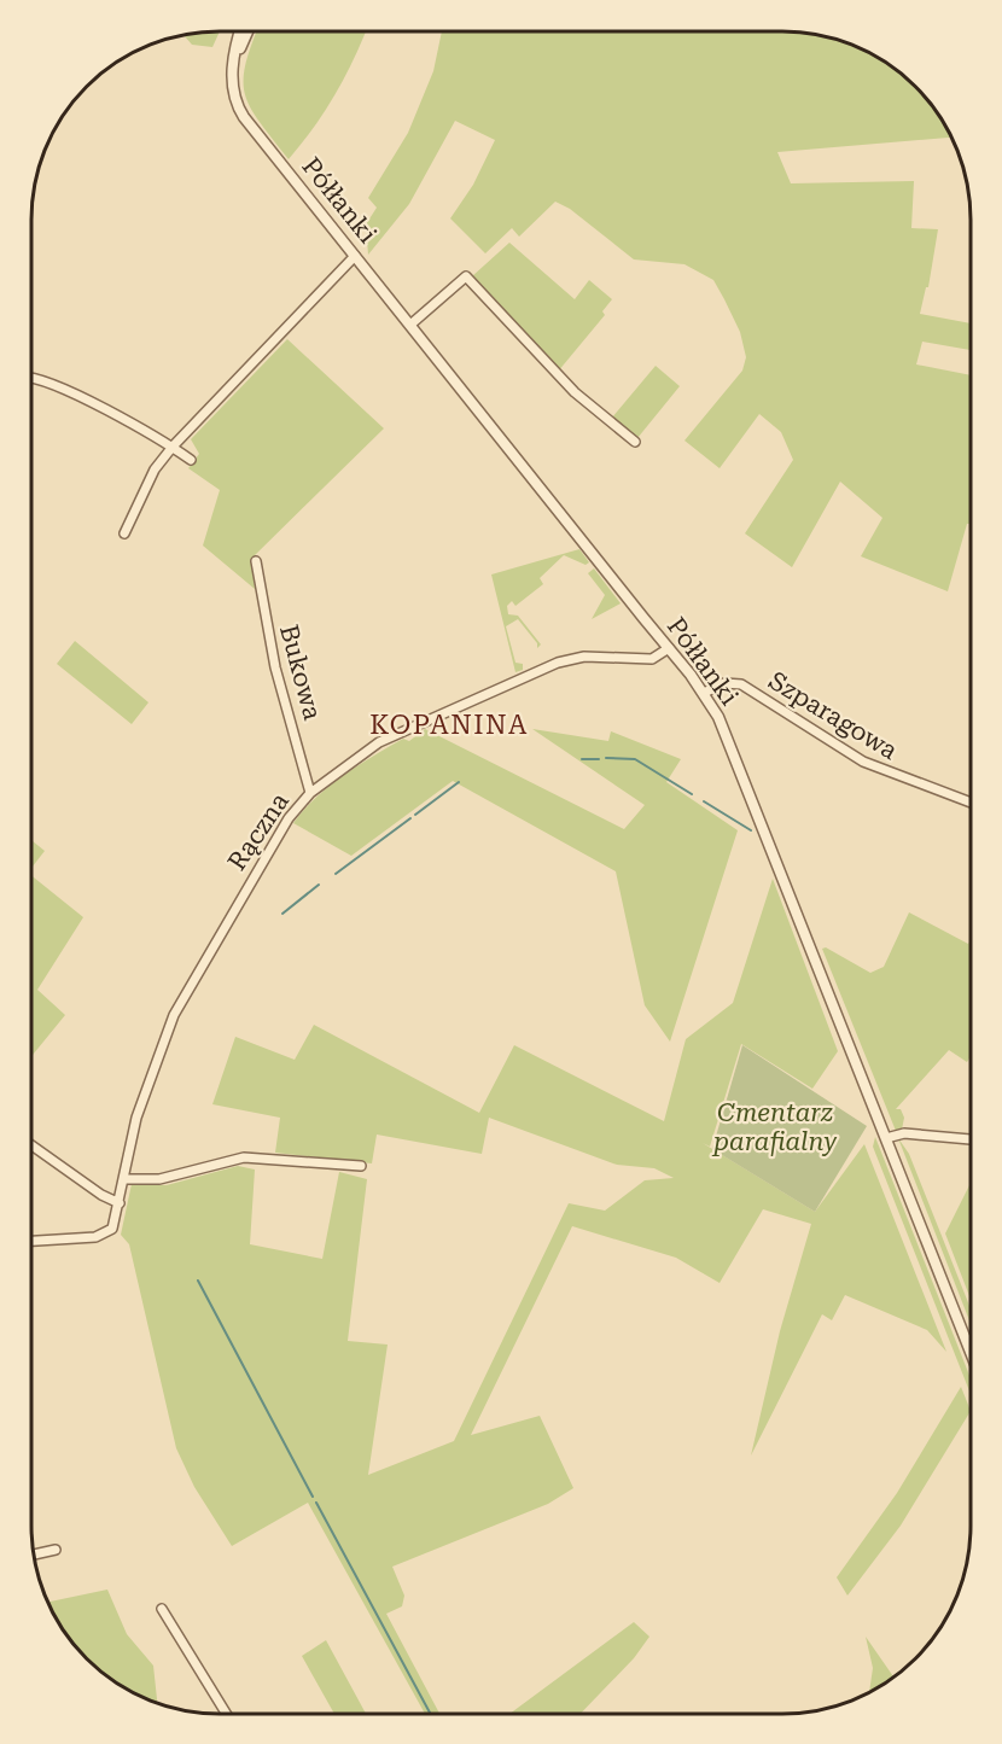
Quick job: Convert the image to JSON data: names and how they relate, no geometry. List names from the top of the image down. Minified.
{"streets":{"street":["Półłanki","Bukowa","Szparagowa","Rączna"]},"crossings":[["Półłanki","Szparagowa"],["Półłanki","Rączna"],["Bukowa","Rączna"]],"districts":["KOPANINA"],"parks":["Cmentarz parafialny"]}
